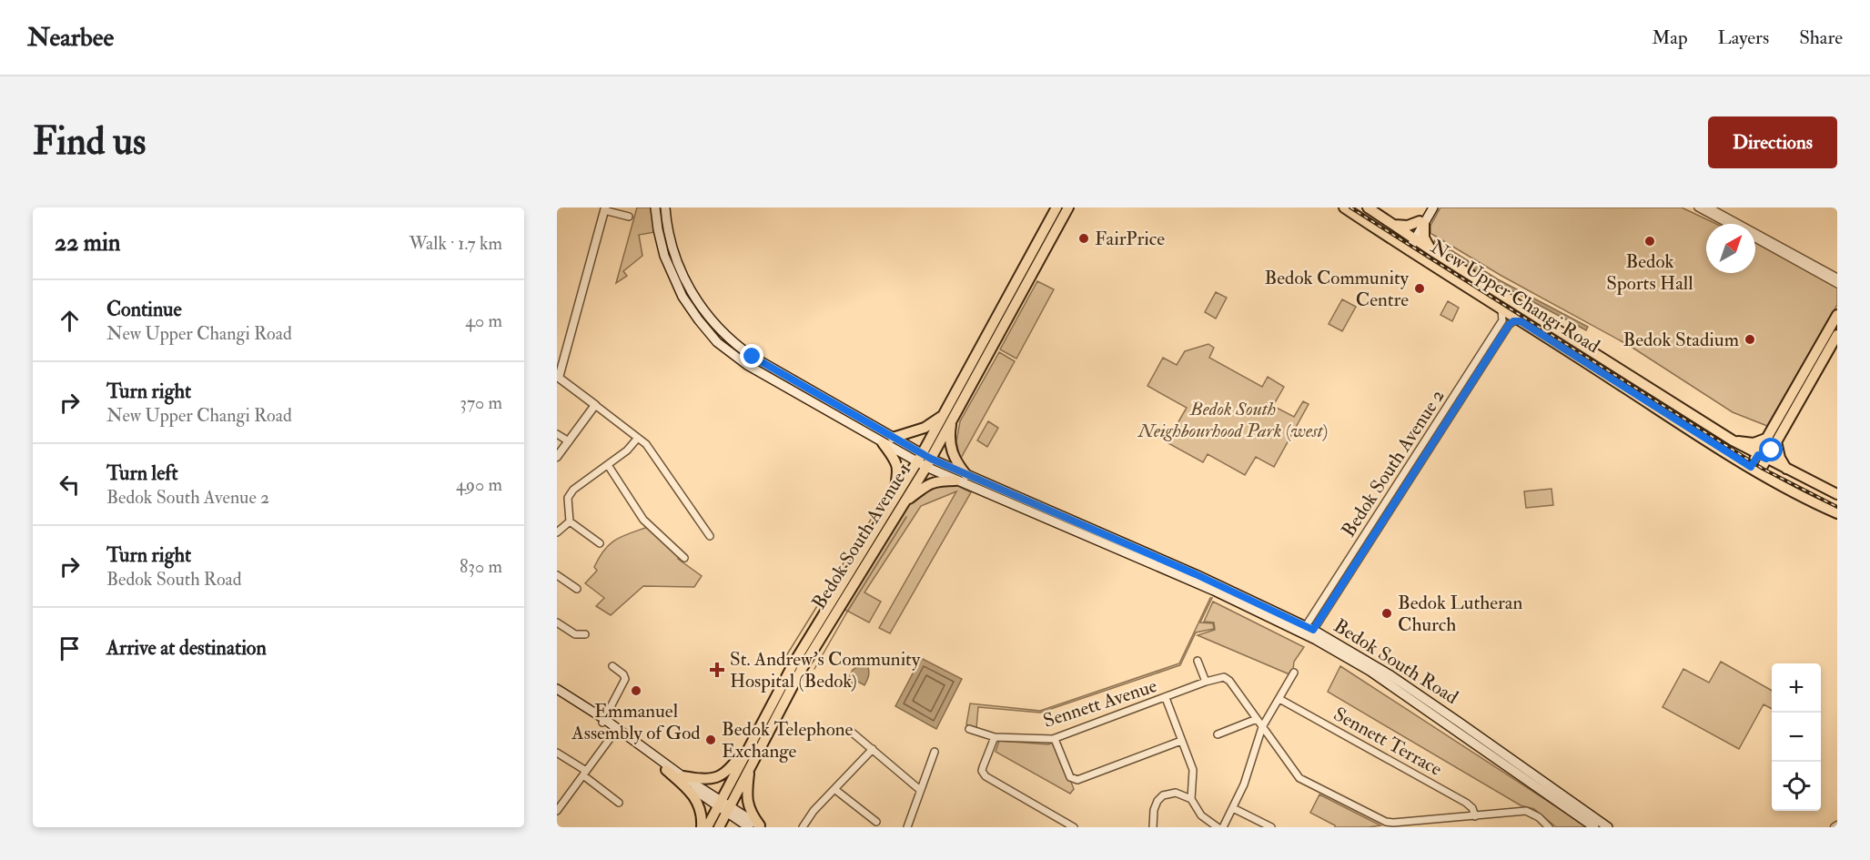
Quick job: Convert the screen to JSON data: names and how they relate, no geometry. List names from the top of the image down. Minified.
{"streets":{"main road":["New Upper Changi Road","Bedok South Avenue 1","Bedok South Road"],"street":["Bedok South Avenue 2","Sennett Avenue","Sennett Terrace"]},"crossings":[["New Upper Changi Road","Bedok South Avenue 2"],["Bedok South Avenue 2","Bedok South Road"],["Bedok South Avenue 1","Bedok South Road"],["Sennett Avenue","Sennett Terrace"]],"parks":["Bedok South Neighbourhood Park (west)"],"places":{"other":["FairPrice","Bedok Sports Hall","Bedok Community Centre","Bedok Stadium","Bedok Lutheran Church","Emmanuel Assembly of God","Bedok Telephone Exchange"],"health":["St. Andrew's Community Hospital (Bedok)"]},"north":"top right","page":{"header":"Nearbee","nav":["Map","Layers","Share"],"buttons":"Directions","title":"Find us","heading":["22 min","Walk · 1.7 km"],"list":[["Continue","New Upper Changi Road","40 m"],["Turn right","New Upper Changi Road","370 m"],["Turn left","Bedok South Avenue 2","490 m"],["Turn right","Bedok South Road","830 m"],"Arrive at destination"],"map_buttons":["+","−"]}}
